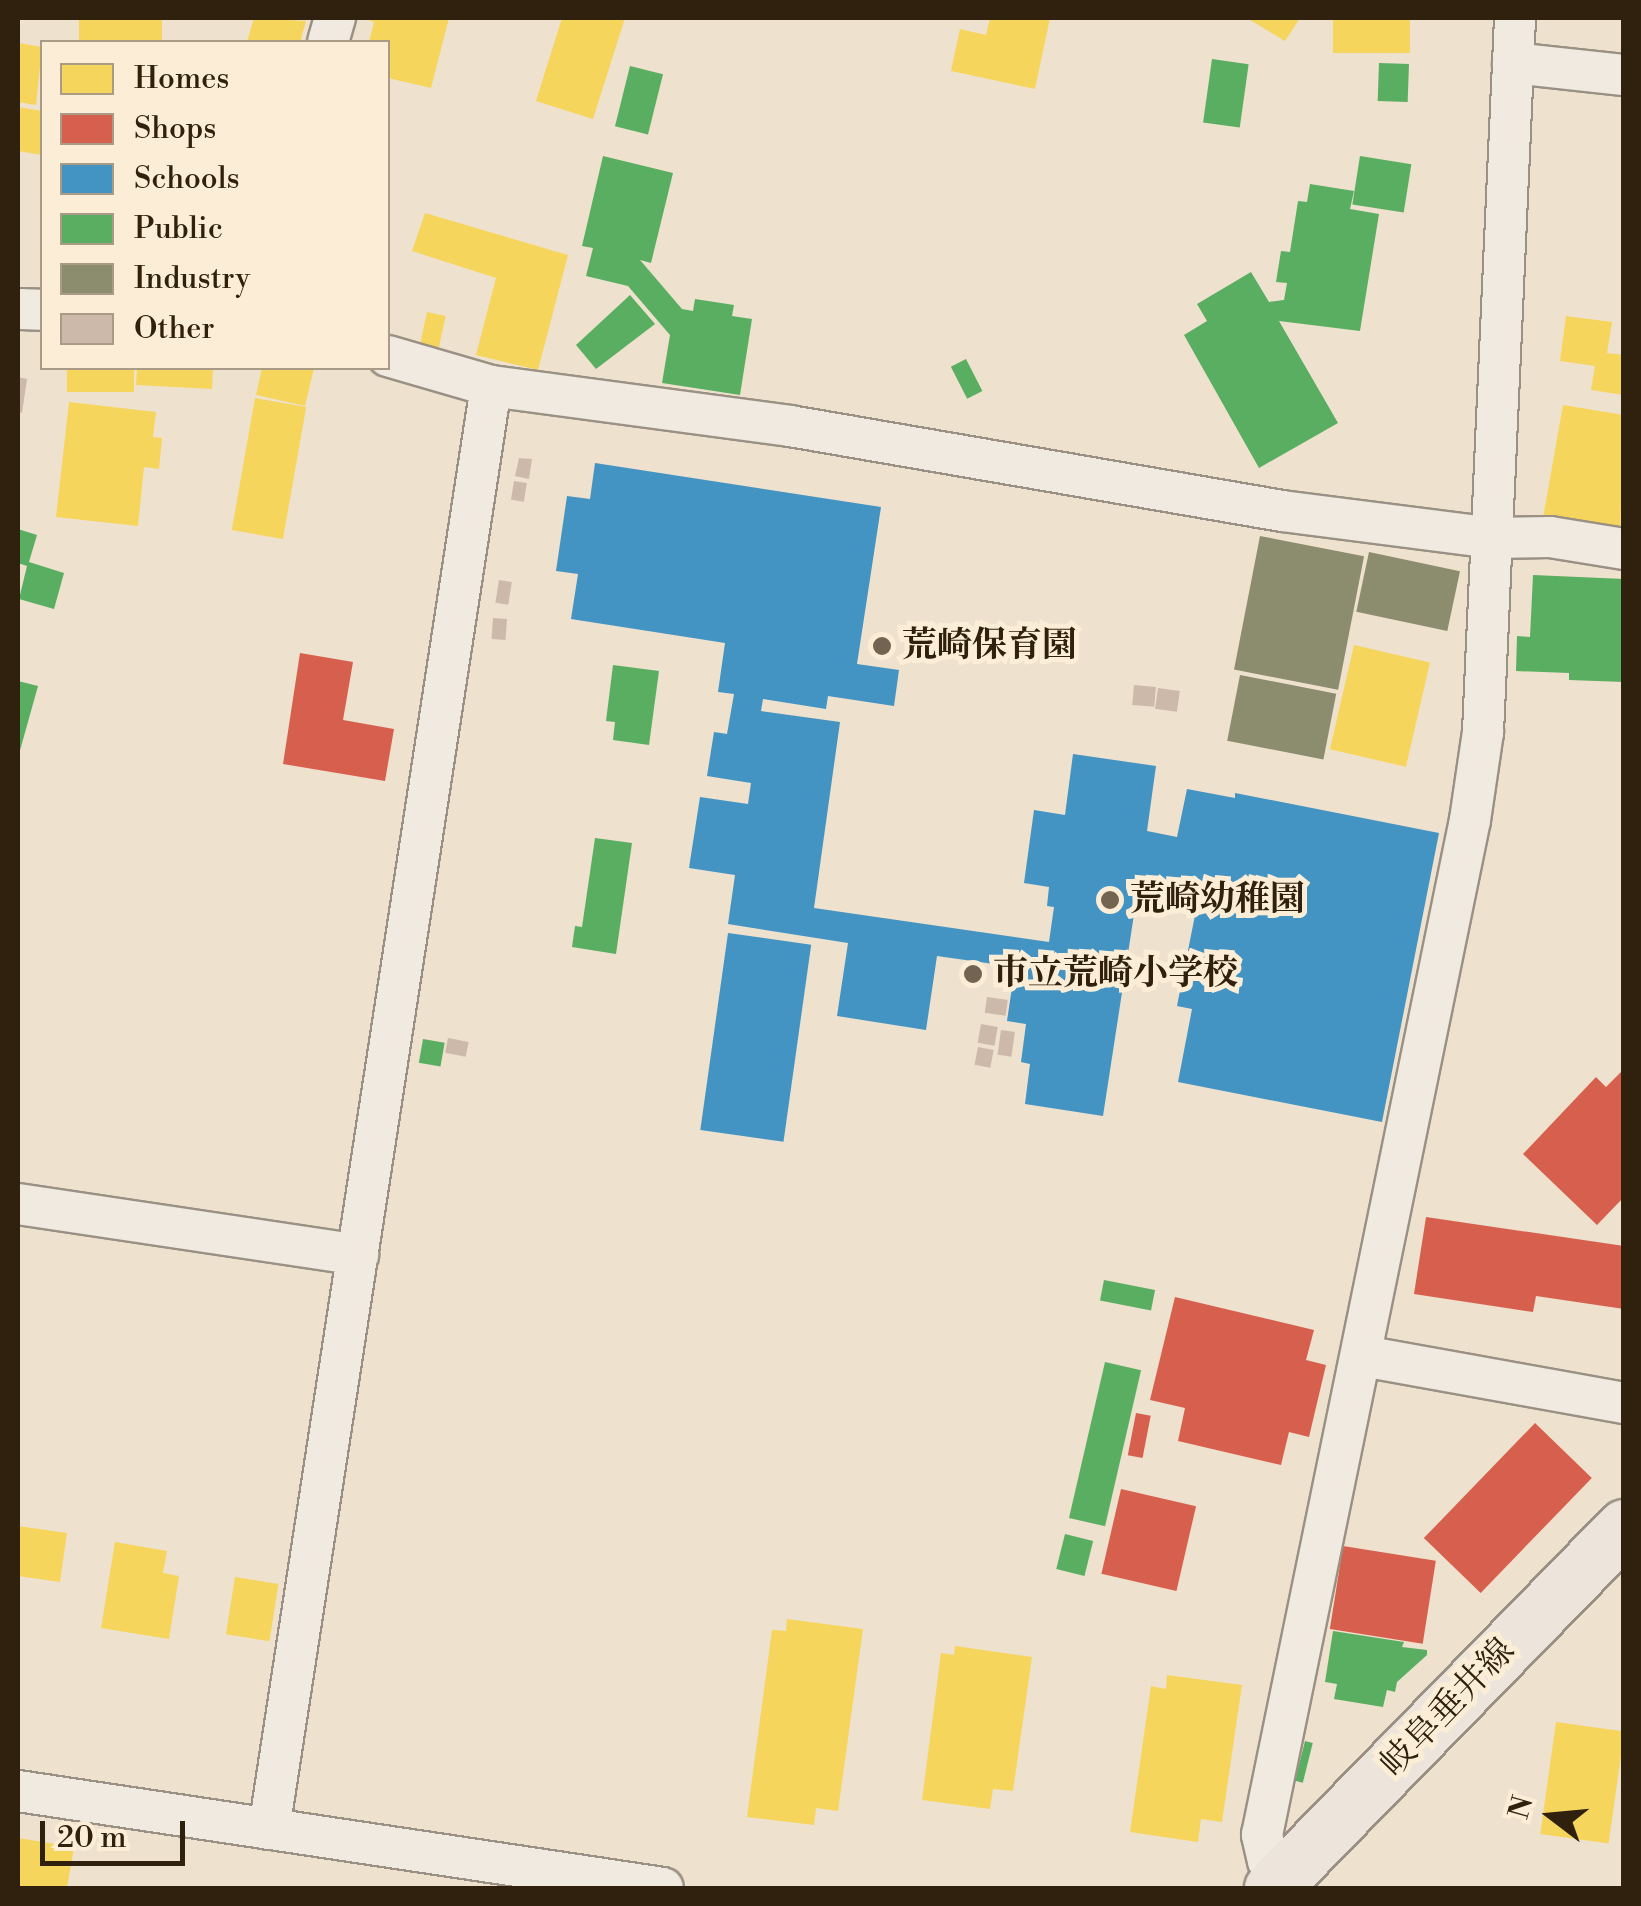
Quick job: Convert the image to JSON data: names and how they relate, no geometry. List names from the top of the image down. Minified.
{"streets":{"main road":["岐阜垂井線"]},"places":["荒崎保育園","荒崎幼稚園","市立荒崎小学校"],"legend":["Homes","Shops","Schools","Public","Industry","Other"],"scale_bar":"20 m","north":"left"}
